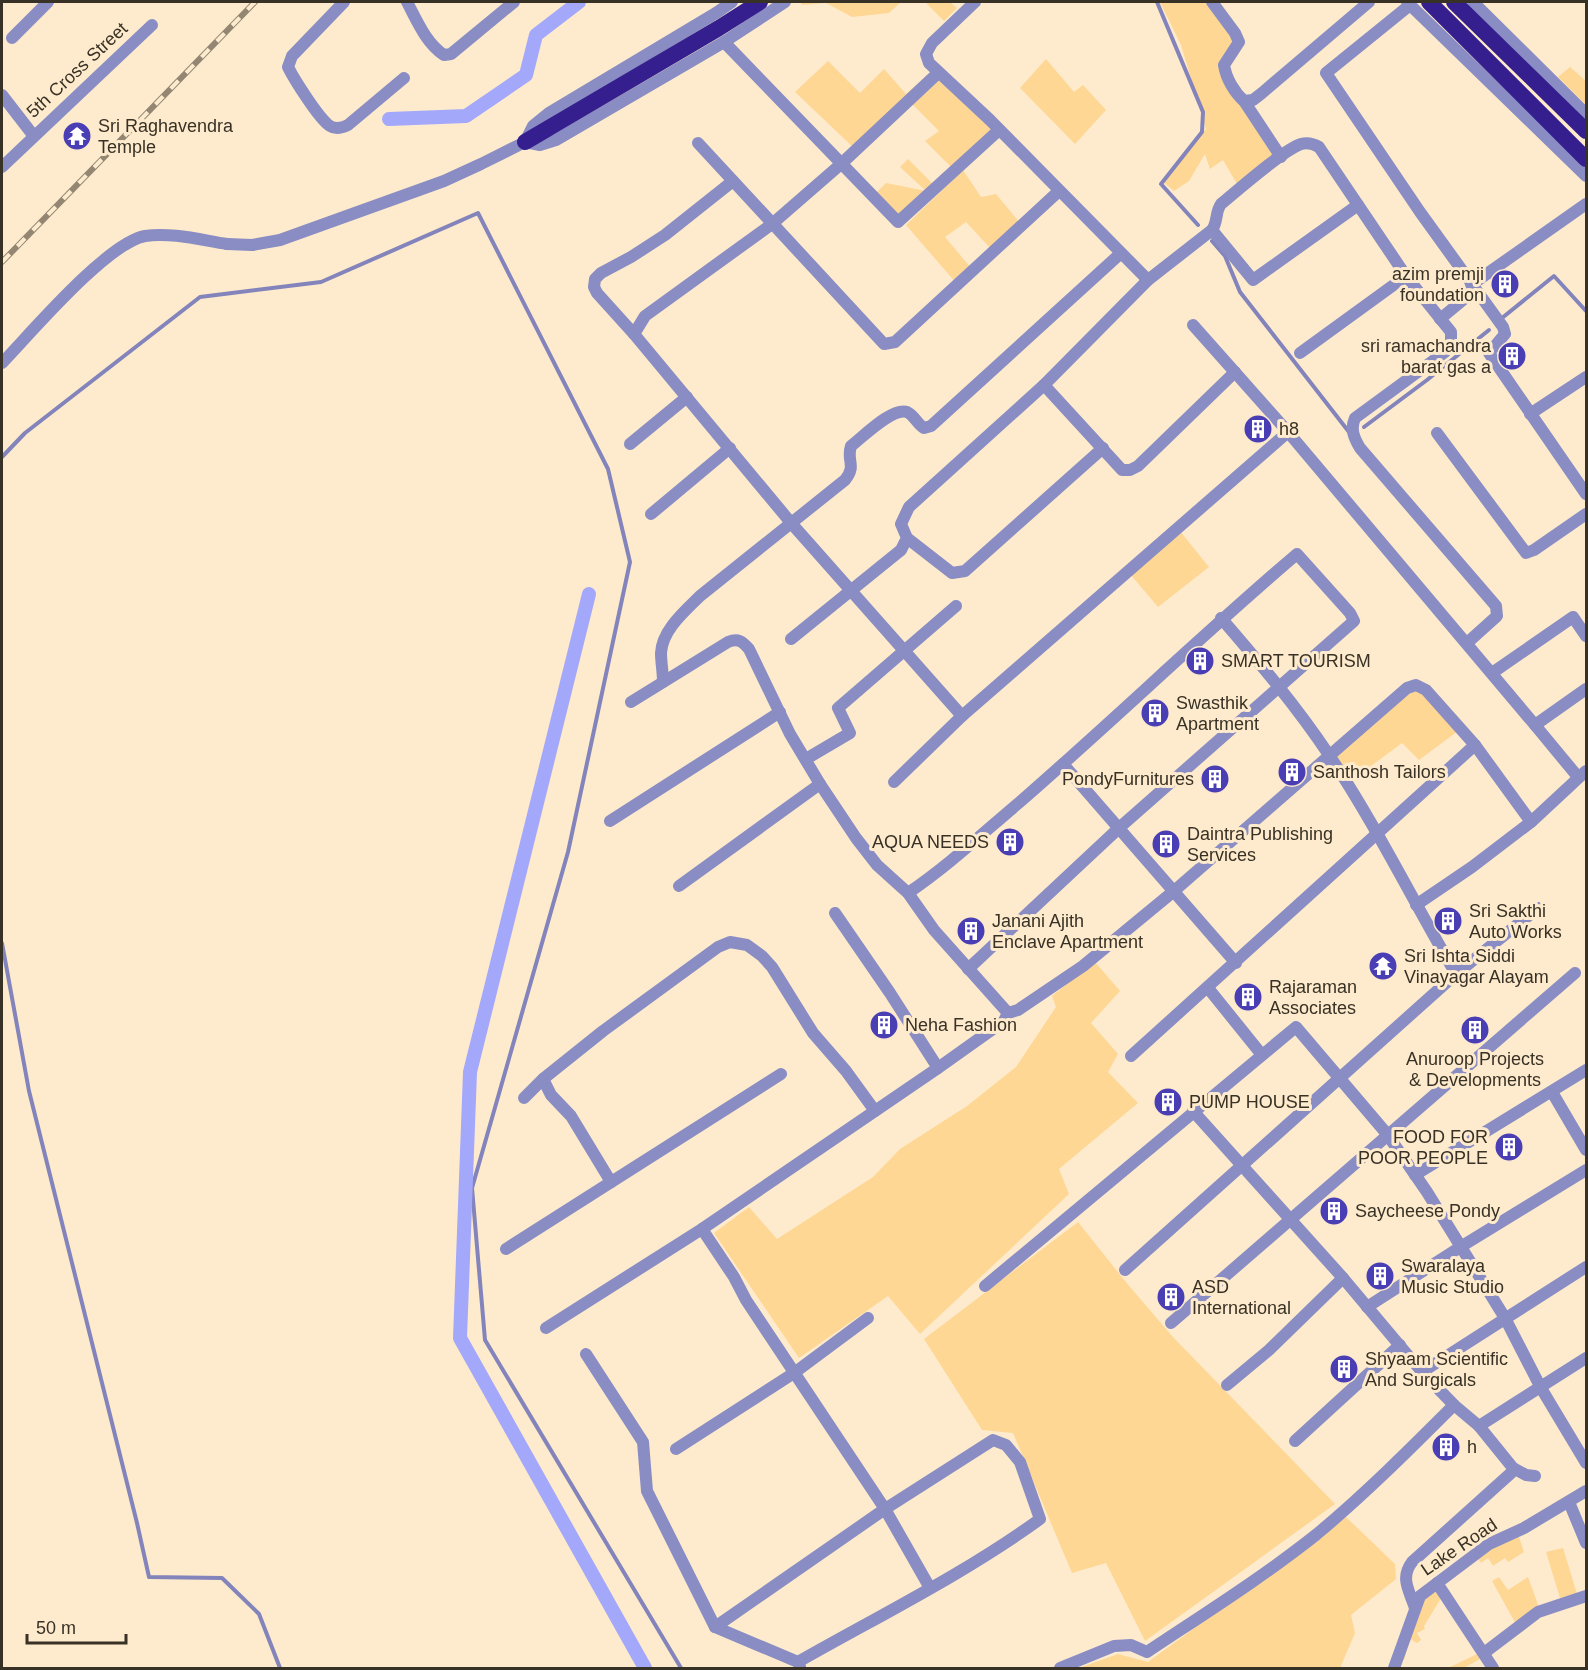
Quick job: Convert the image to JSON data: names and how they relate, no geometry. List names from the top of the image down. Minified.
{"streets":{"street":["5th Cross Street","Lake Road"]},"places":{"temple":["Sri Raghavendra Temple","Sri Ishta Siddi Vinayagar Alayam"],"building":["azim premji foundation","sri ramachandra barat gas a","h8","SMART TOURISM","Swasthik Apartment","Santhosh Tailors","PondyFurnitures","AQUA NEEDS","Daintra Publishing Services","Sri Sakthi Auto Works","Janani Ajith Enclave Apartment","Rajaraman Associates","Neha Fashion","Anuroop Projects & Developments","PUMP HOUSE","FOOD FOR POOR PEOPLE","Saycheese Pondy","Swaralaya Music Studio","ASD International","Shyaam Scientific And Surgicals","h"]},"scale_bar":"50 m"}
